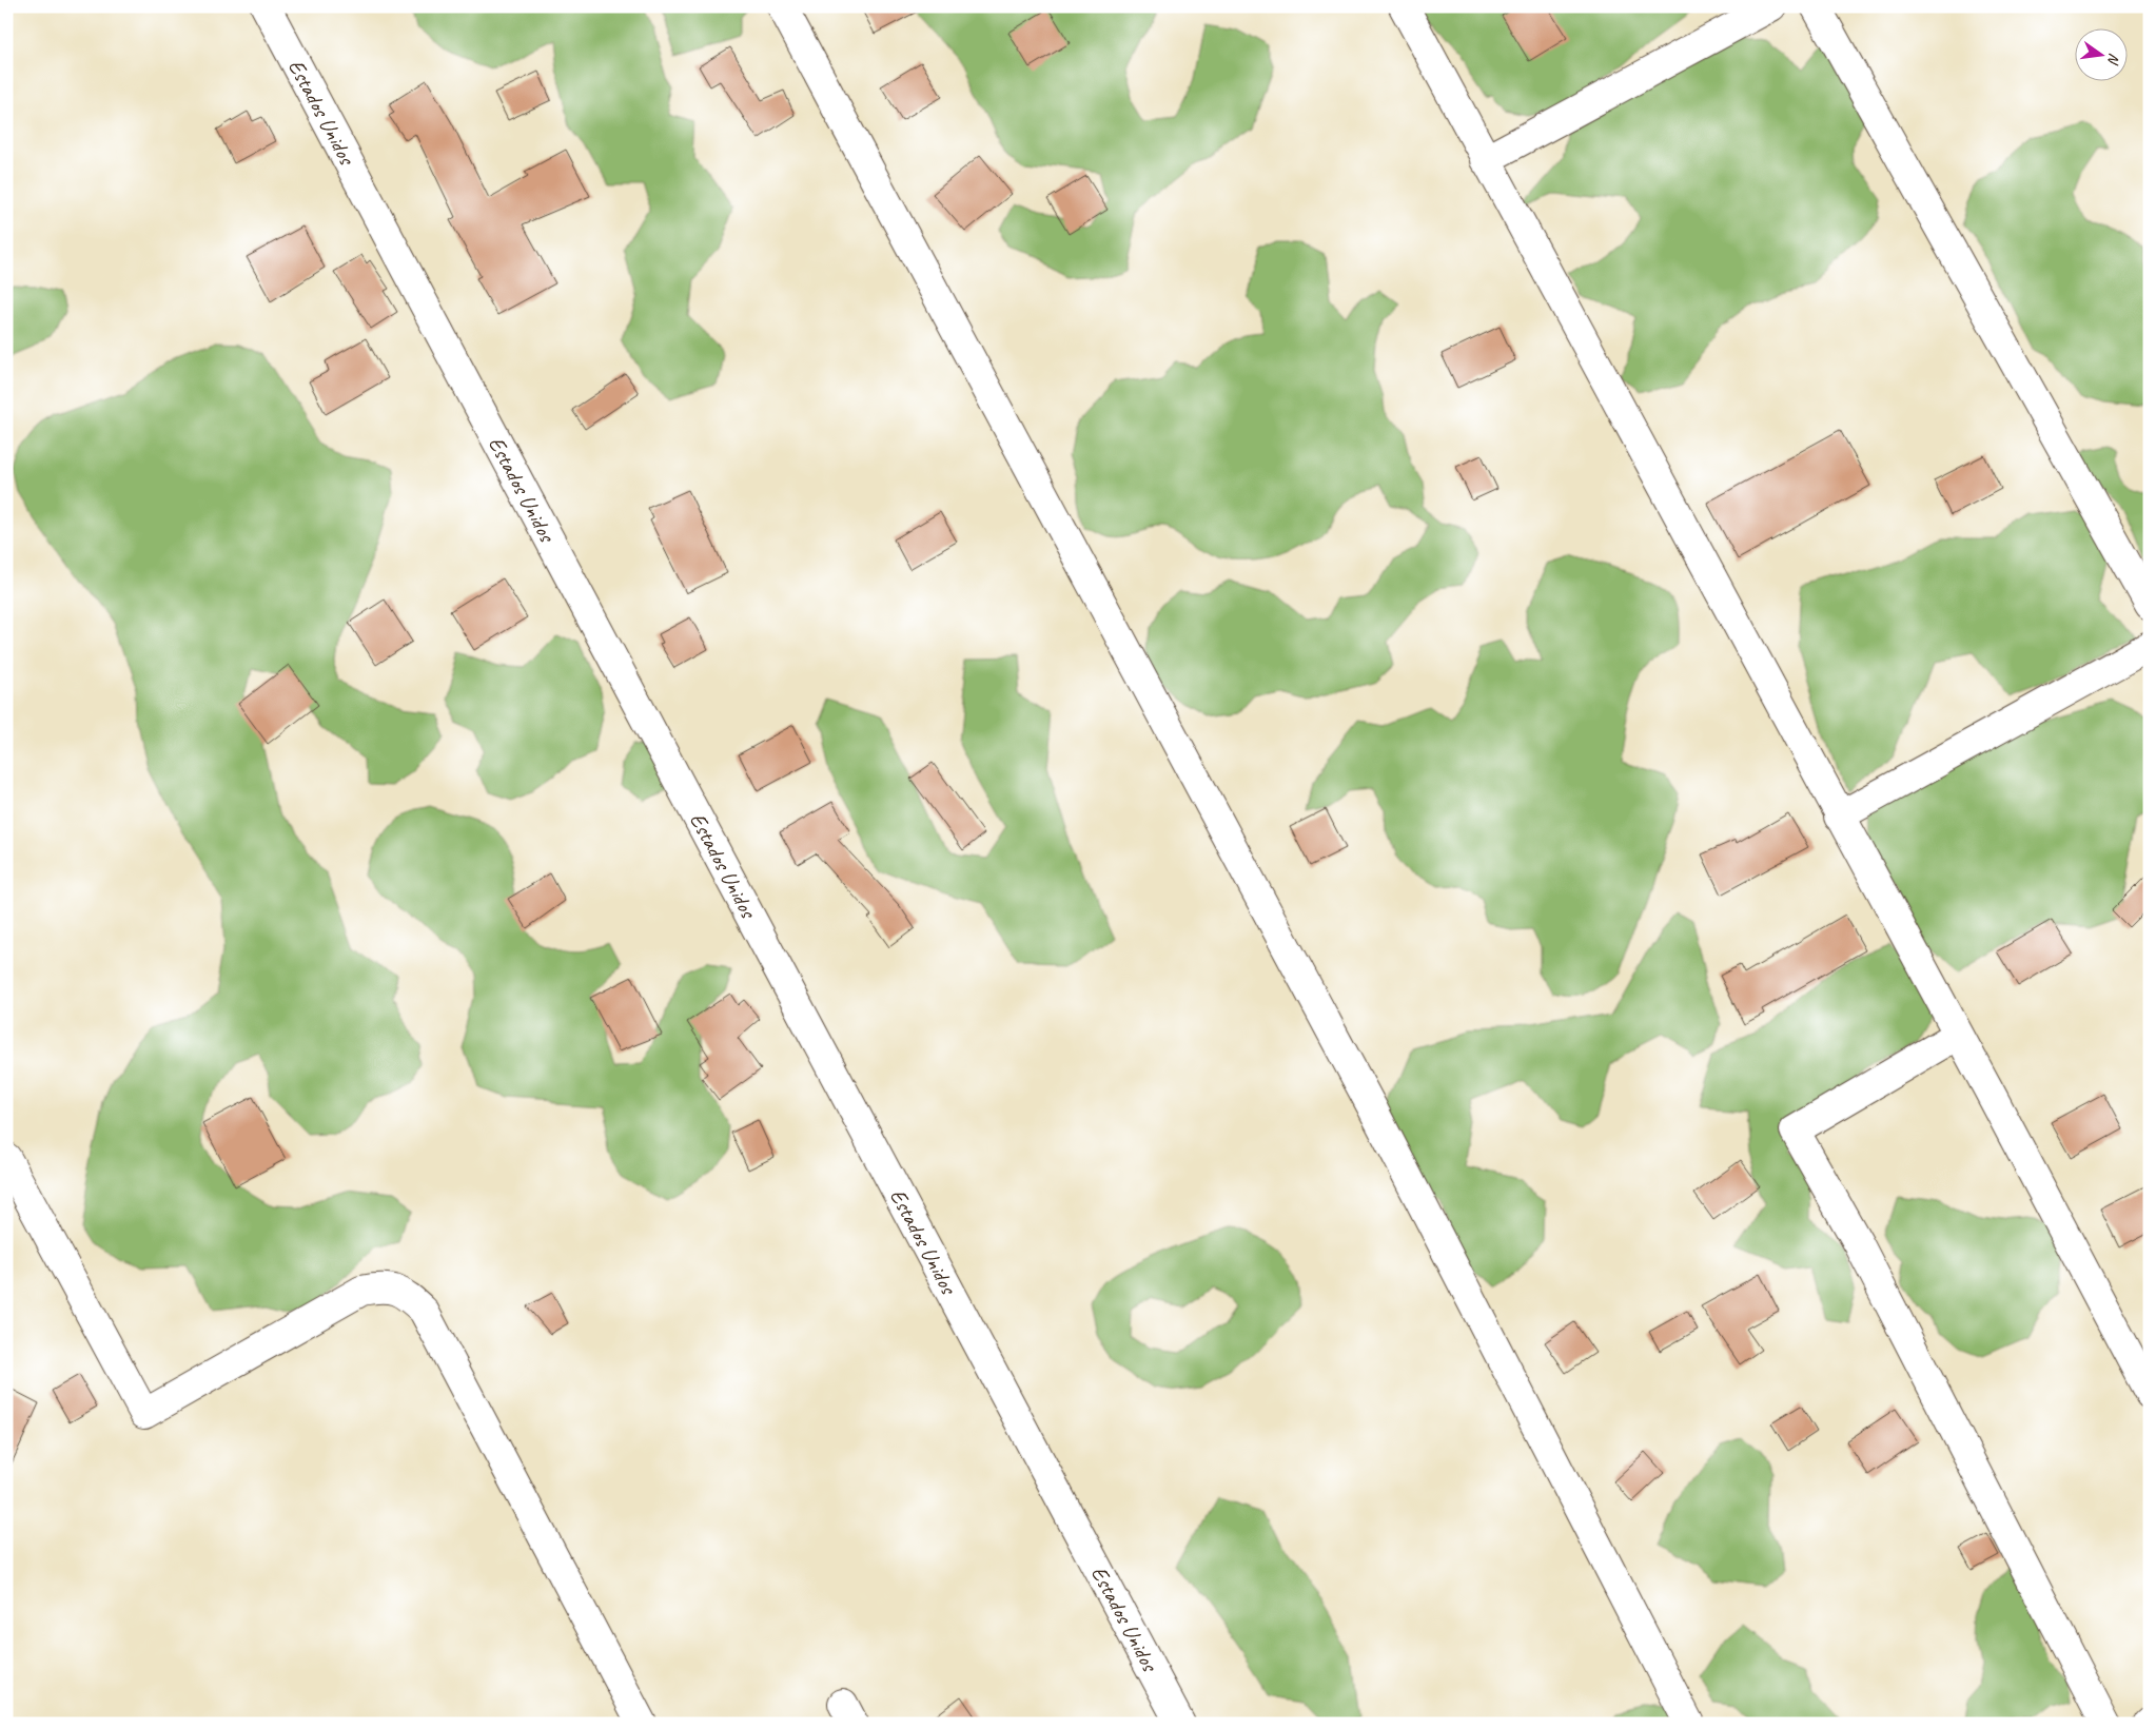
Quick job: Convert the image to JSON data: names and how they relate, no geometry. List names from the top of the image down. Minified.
{"streets":{"street":["Estados Unidos"]},"north":"right"}
